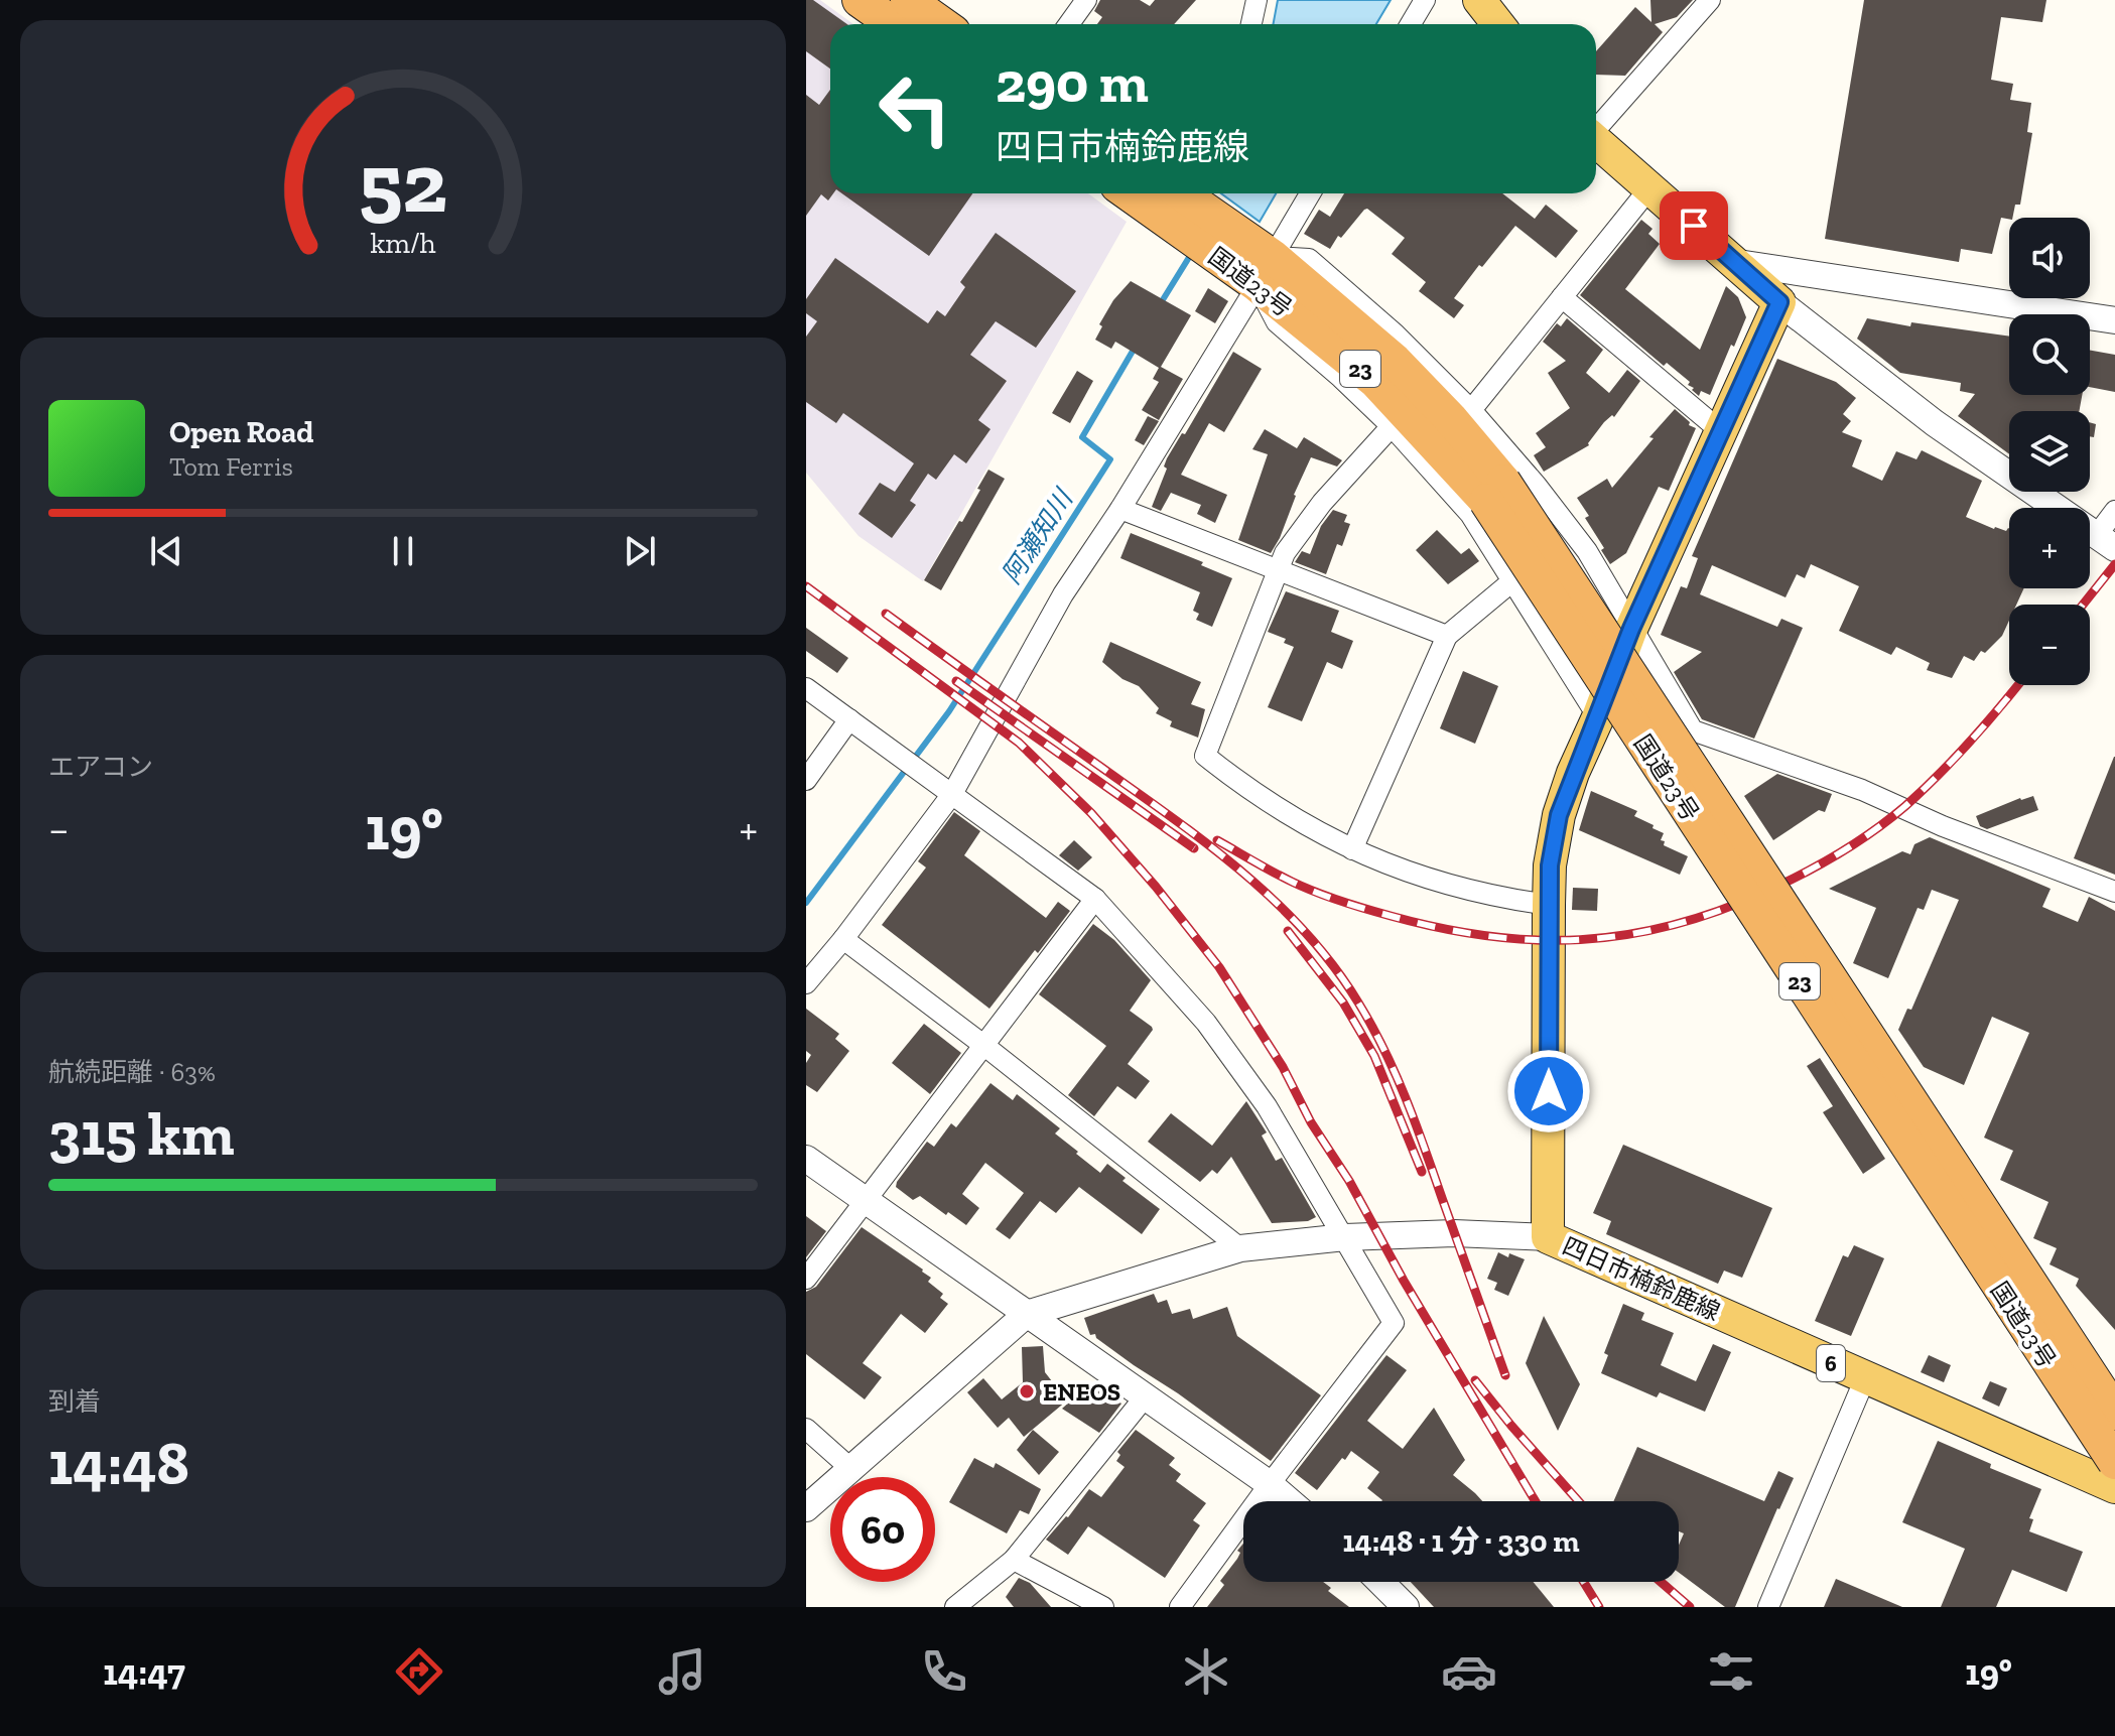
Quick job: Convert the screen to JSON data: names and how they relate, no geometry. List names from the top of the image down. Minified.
{"streets":{"highway":["国道23号","23"],"main road":["四日市楠鈴鹿線","6"]},"water":["阿瀬知川"],"places":["ENEOS"],"page":{"turn":["290 m","四日市楠鈴鹿線"],"map_buttons":["+","−"],"song":["Open Road","Tom Ferris"],"tile":["エアコン",["航続距離 · 63%","315 km"],["到着","14:48"]],"heat":["−","19°","+"],"limit":"60","trip":"14:48 · 1 分 · 330 m","tabs":["14:47","19°"],"gauge":["52","km/h"]}}
